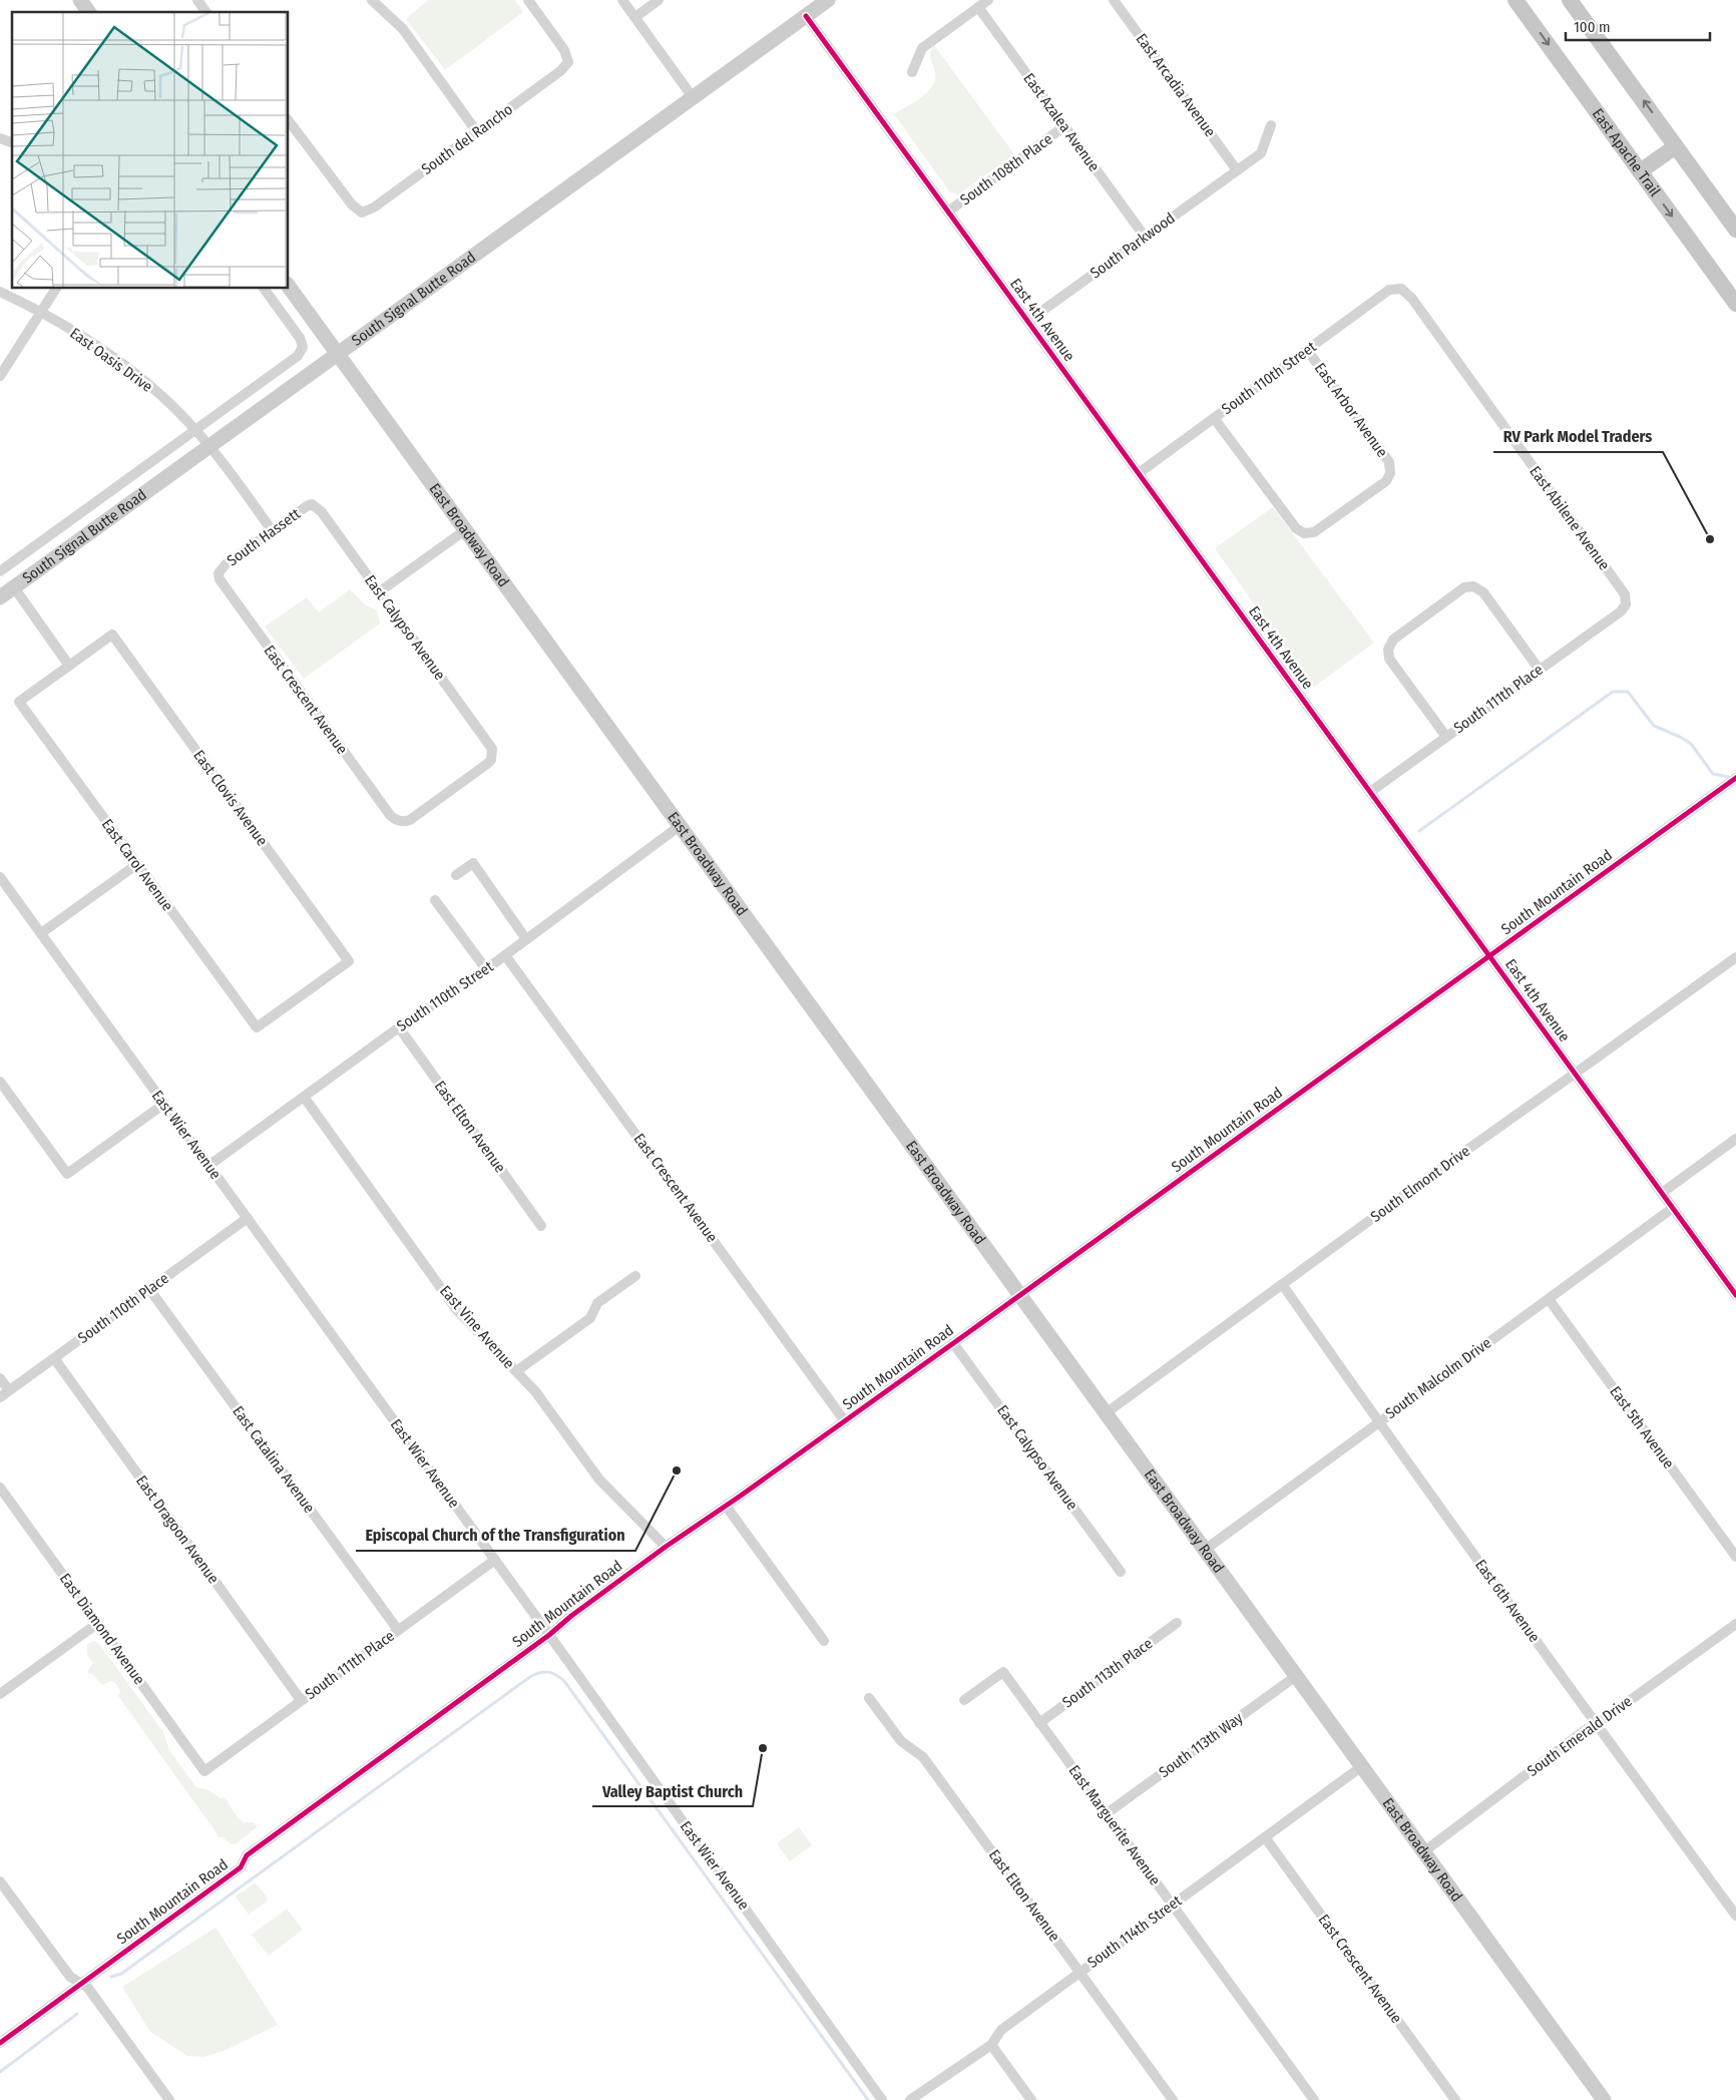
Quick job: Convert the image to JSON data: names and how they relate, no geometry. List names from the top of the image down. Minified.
{"streets":{"main road":["East Apache Trail","South Signal Butte Road","East Broadway Road"],"street":["East Arcadia Avenue","East Azalea Avenue","South del Rancho","South 108th Place","South Parkwood","East 4th Avenue","East Oasis Drive","South 110th Street","East Arbor Avenue","East Abilene Avenue","South Hassett","East Calypso Avenue","South 111th Place","East Crescent Avenue","East Clovis Avenue","East Carol Avenue","South Mountain Road","East Elton Avenue","East Wier Avenue","South Elmont Drive","South 110th Place","East Vine Avenue","South Malcolm Drive","East 5th Avenue","East Catalina Avenue","East Dragoon Avenue","East 6th Avenue","East Diamond Avenue","South 113th Place","South Emerald Drive","South 113th Way","East Marguerite Avenue","South 114th Street"]},"crossings":[["East Arcadia Avenue","South Parkwood"],["East Azalea Avenue","South 108th Place"],["East Azalea Avenue","South Parkwood"],["South 108th Place","East 4th Avenue"],["South Parkwood","East 4th Avenue"],["South Signal Butte Road","East 4th Avenue"],["South Signal Butte Road","East Oasis Drive"],["South Signal Butte Road","East Broadway Road"],["East 4th Avenue","South 110th Street"],["East 4th Avenue","South 111th Place"],["East 4th Avenue","South Mountain Road"],["East 4th Avenue","South Elmont Drive"],["East 4th Avenue","South Malcolm Drive"],["South 110th Street","East Arbor Avenue"],["South 110th Street","East Abilene Avenue"],["South 110th Street","East Broadway Road"],["South 110th Street","East Crescent Avenue"],["South 110th Street","East Elton Avenue"],["South 110th Street","East Wier Avenue"],["South 110th Street","East Vine Avenue"],["East Abilene Avenue","South 111th Place"],["East Broadway Road","South Mountain Road"],["East Broadway Road","South Elmont Drive"],["East Broadway Road","South Malcolm Drive"],["East Broadway Road","South Emerald Drive"],["East Broadway Road","South 113th Way"],["East Broadway Road","South 114th Street"],["South Hassett","East Calypso Avenue"],["South Hassett","East Crescent Avenue"],["East Calypso Avenue","East Crescent Avenue"],["East Calypso Avenue","South Mountain Road"],["South 111th Place","East Wier Avenue"],["South 111th Place","East Catalina Avenue"],["South 111th Place","East Dragoon Avenue"],["South 111th Place","East Diamond Avenue"],["East Crescent Avenue","South Mountain Road"],["East Crescent Avenue","South 114th Street"],["East Clovis Avenue","East Carol Avenue"],["South Mountain Road","East Wier Avenue"],["South Mountain Road","East Vine Avenue"],["East Elton Avenue","South 114th Street"],["East Wier Avenue","South 110th Place"],["South Elmont Drive","East 6th Avenue"],["South 110th Place","East Catalina Avenue"],["South 110th Place","East Dragoon Avenue"],["South Malcolm Drive","East 5th Avenue"],["South Malcolm Drive","East 6th Avenue"],["East 6th Avenue","South Emerald Drive"],["South 113th Place","East Marguerite Avenue"],["South 113th Way","East Marguerite Avenue"],["East Marguerite Avenue","South 114th Street"]],"places":["RV Park Model Traders","Episcopal Church of the Transfiguration","Valley Baptist Church"],"scale_bar":"100 m"}
